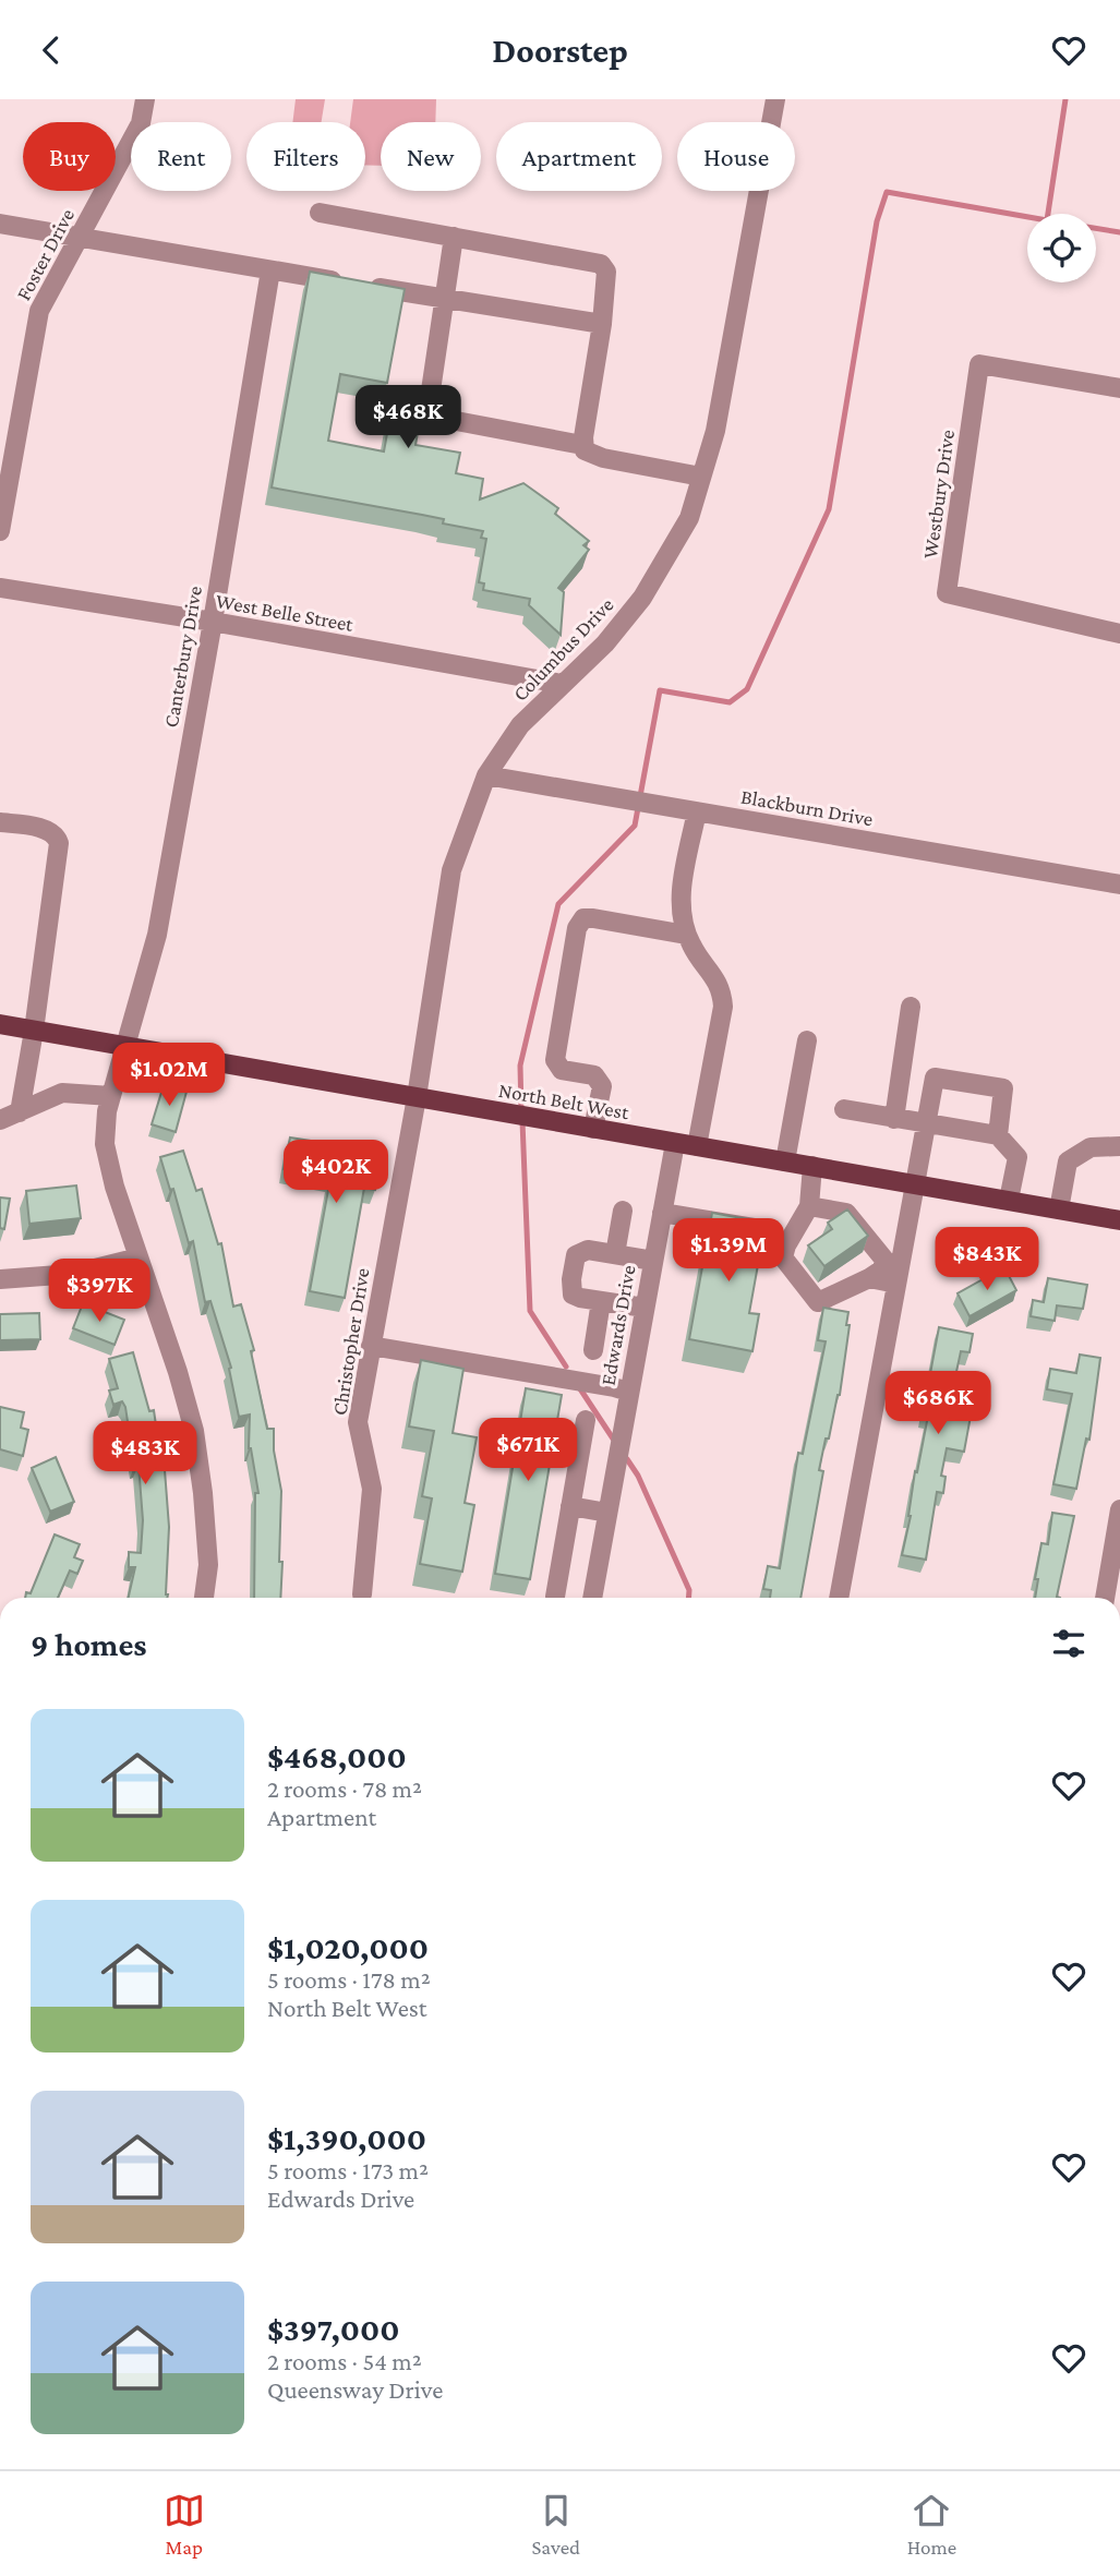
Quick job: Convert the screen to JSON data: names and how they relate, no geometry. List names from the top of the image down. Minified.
{"streets":{"main road":["North Belt West"],"street":["Foster Drive","Westbury Drive","West Belle Street","Columbus Drive","Canterbury Drive","Blackburn Drive","Edwards Drive","Christopher Drive"]},"crossings":[["West Belle Street","Columbus Drive"],["West Belle Street","Canterbury Drive"],["Columbus Drive","Blackburn Drive"],["Columbus Drive","North Belt West"],["Columbus Drive","Christopher Drive"],["Canterbury Drive","North Belt West"],["North Belt West","Edwards Drive"],["North Belt West","Christopher Drive"]],"page":{"header":"Doorstep","chip":["Buy","Rent","Filters","New","Apartment","House"],"price":["$468K","$1.02M","$402K","$1.39M","$843K","$397K","$686K","$671K","$483K"],"heading":"9 homes","list":[{"name":"$468,000","note":"2 rooms · 78 m² · Apartment"},{"name":"$1,020,000","note":"5 rooms · 178 m² · North Belt West"},{"name":"$1,390,000","note":"5 rooms · 173 m² · Edwards Drive"},{"name":"$397,000","note":"2 rooms · 54 m² · Queensway Drive"}],"tabs":["Map","Saved","Home"]}}
